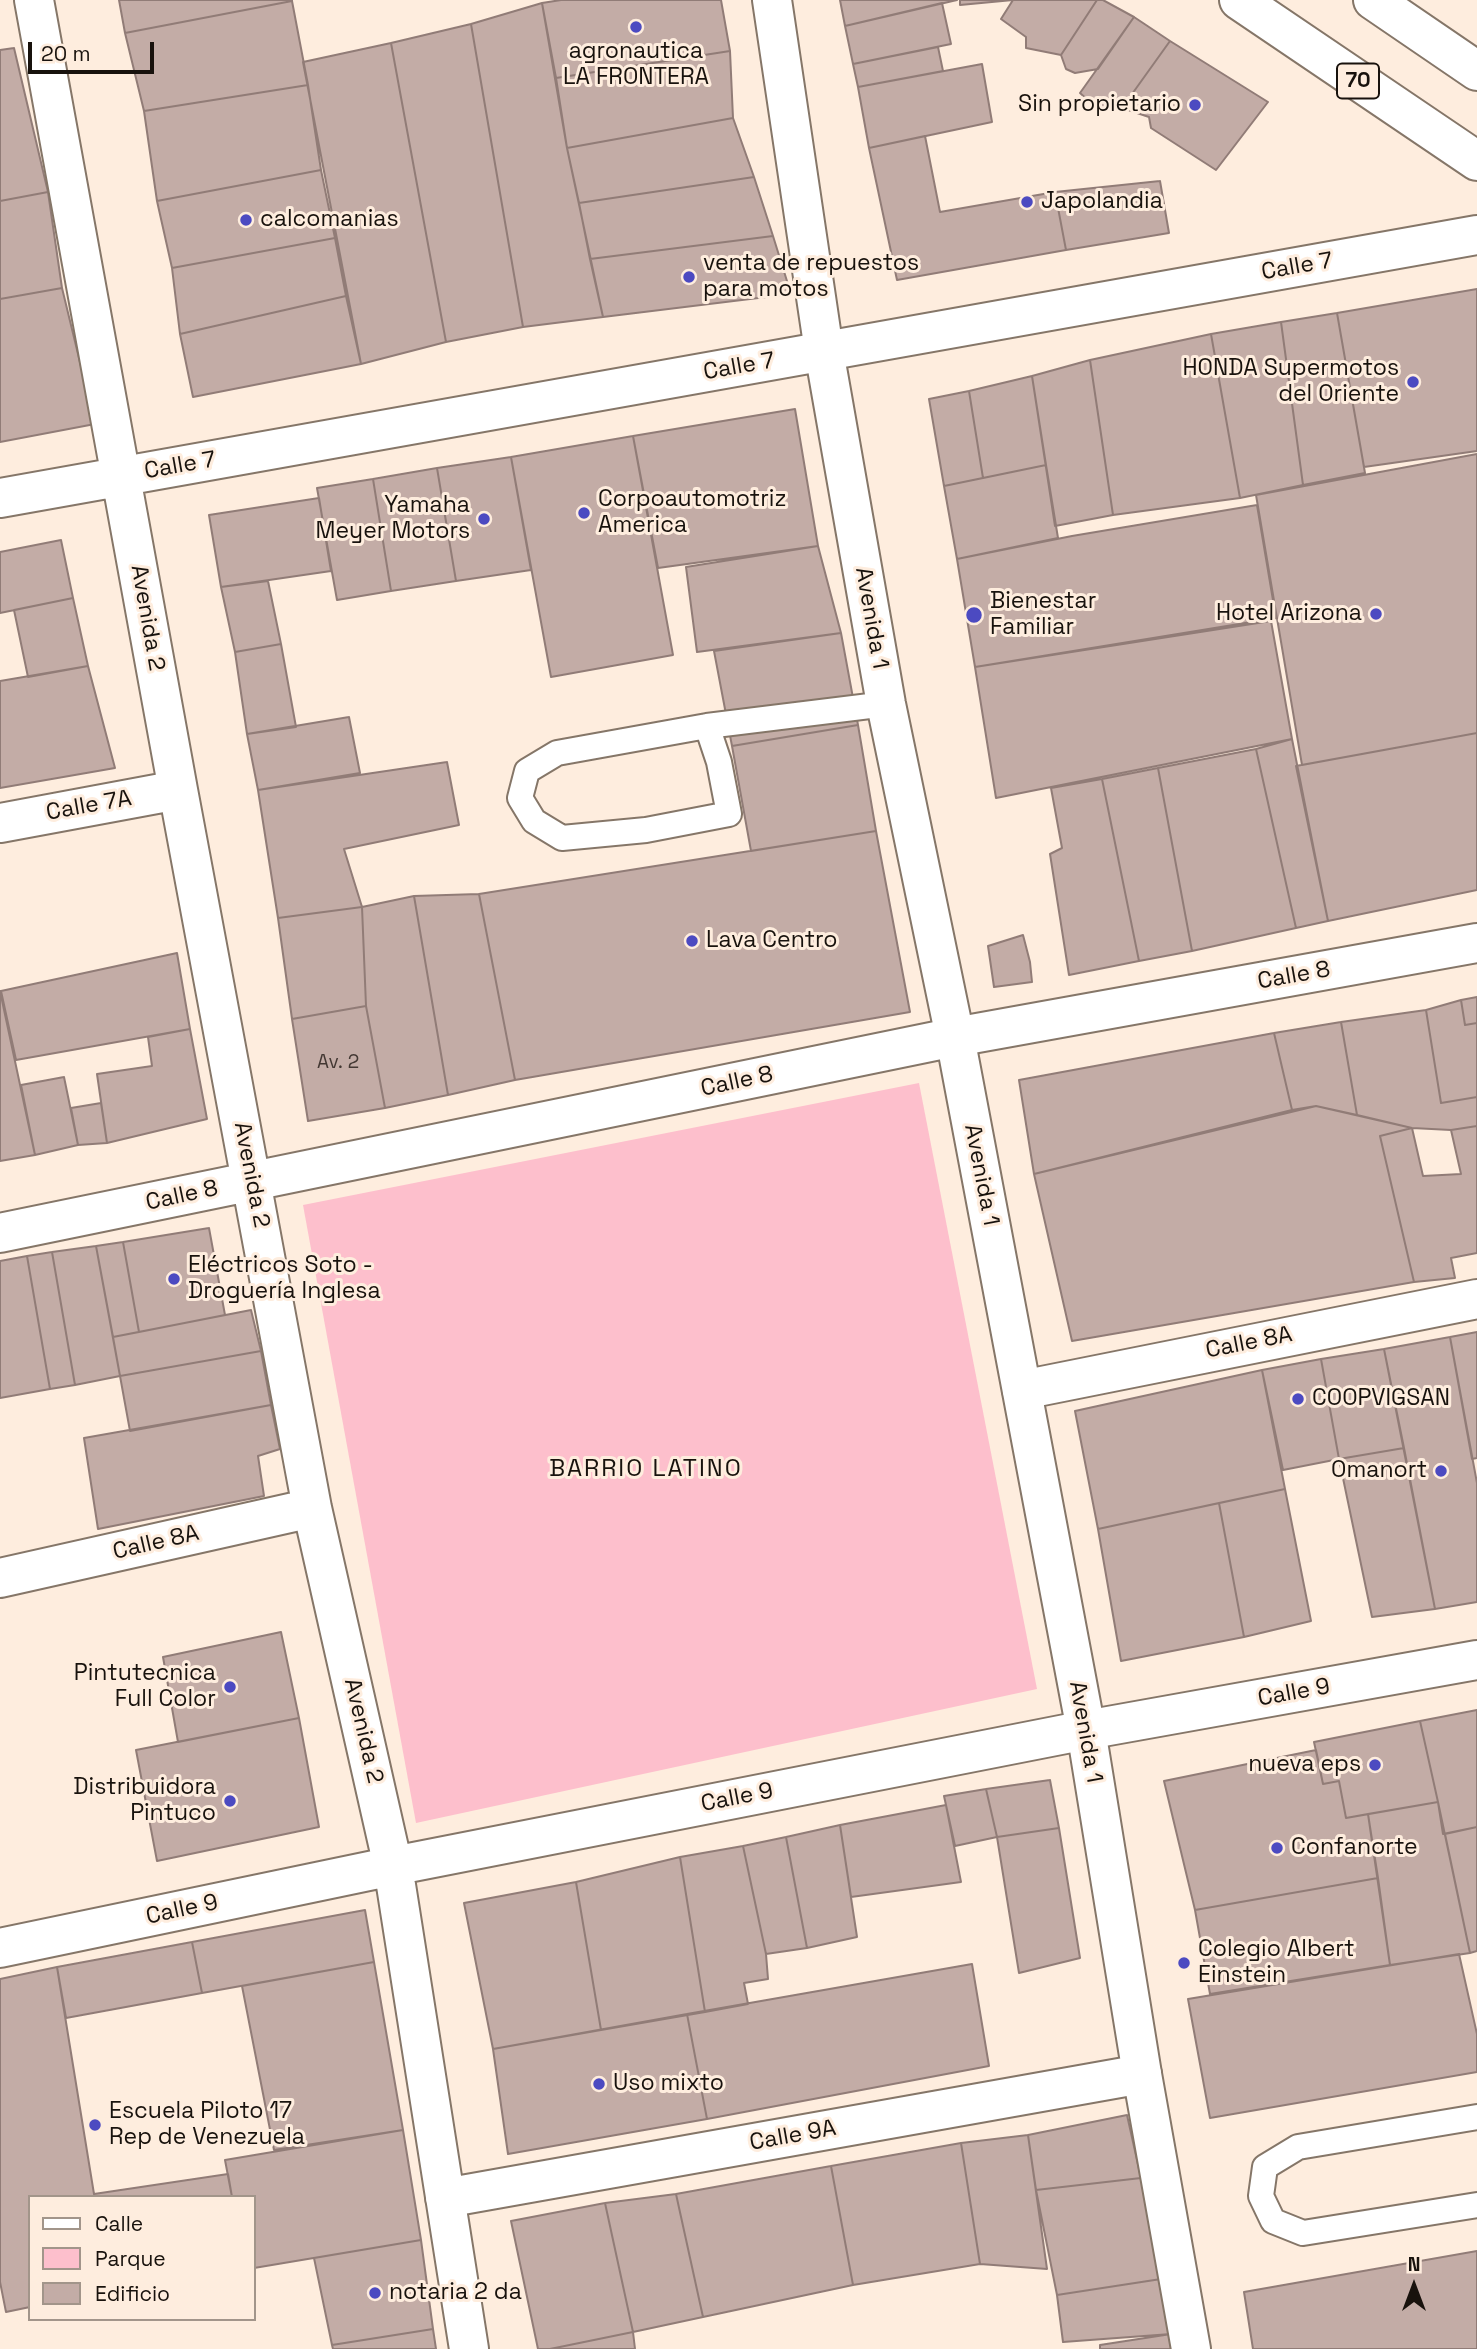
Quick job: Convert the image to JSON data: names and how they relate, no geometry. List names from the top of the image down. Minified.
{"streets":{"street":["70","Calle 7","Avenida 2","Avenida 1","Calle 7A","Calle 8","Calle 8A","Calle 9","Calle 9A"]},"crossings":[["Calle 7","Avenida 2"],["Calle 7","Avenida 1"],["Avenida 2","Calle 7A"],["Avenida 2","Calle 8"],["Avenida 2","Calle 8A"],["Avenida 2","Calle 9"],["Avenida 2","Calle 9A"],["Avenida 1","Calle 8"],["Avenida 1","Calle 8A"],["Avenida 1","Calle 9"],["Avenida 1","Calle 9A"]],"districts":["BARRIO LATINO"],"places":["agronautica LA FRONTERA","Sin propietario","Japolandia","calcomanias","venta de repuestos para motos","HONDA Supermotos del Oriente","Corpoautomotriz America","Yamaha Meyer Motors","Hotel Arizona","Bienestar Familiar","Lava Centro","Eléctricos Soto - Droguería Inglesa","COOPVIGSAN","Omanort","Pintutecnica Full Color","nueva eps","Distribuidora Pintuco","Confanorte","Colegio Albert Einstein","Uso mixto","Escuela Piloto 17 Rep de Venezuela","notaria 2 da"],"house_numbers":["Av. 2"],"legend":["Calle","Parque","Edificio"],"scale_bar":"20 m","north":"top"}
